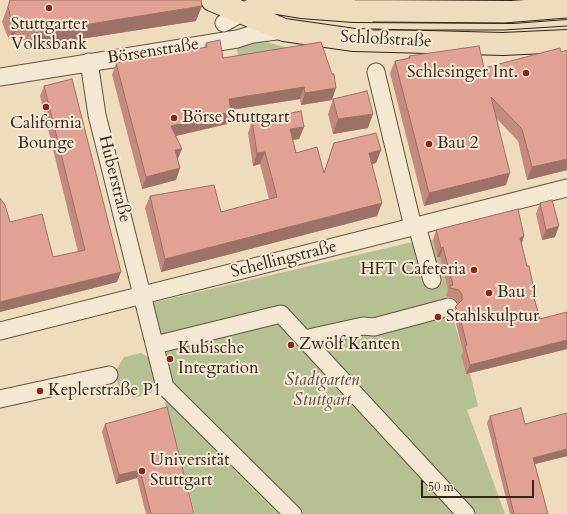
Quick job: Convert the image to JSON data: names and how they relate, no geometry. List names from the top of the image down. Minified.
{"streets":{"main road":["Schloßstraße"],"street":["Börsenstraße","Huberstraße","Schellingstraße"]},"crossings":[["Schloßstraße","Börsenstraße"],["Börsenstraße","Huberstraße"],["Huberstraße","Schellingstraße"]],"parks":["Stadtgarten Stuttgart"],"places":["Stuttgarter Volksbank","Schlesinger Int.","California Bounge","Börse Stuttgart","Bau 2","HFT Cafeteria","Bau 1","Stahlskulptur","Zwölf Kanten","Kubische Integration","Keplerstraße P1","Universität Stuttgart"],"scale_bar":"50 m"}
